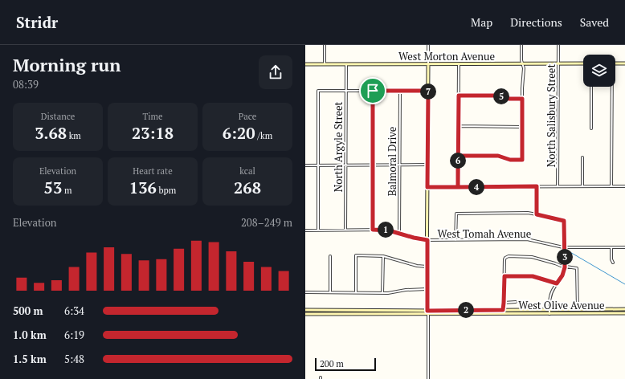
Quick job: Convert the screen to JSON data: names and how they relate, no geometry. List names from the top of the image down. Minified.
{"streets":{"main road":["West Morton Avenue","West Olive Avenue"],"street":["North Salisbury Street","North Argyle Street","Balmoral Drive","West Tomah Avenue"]},"crossings":[["West Morton Avenue","North Salisbury Street"],["West Morton Avenue","North Argyle Street"],["North Argyle Street","West Tomah Avenue"],["Balmoral Drive","West Tomah Avenue"]],"scale_bar":"200 m","page":{"header":"Stridr","nav":["Map","Directions","Saved"],"heading":["Morning run","08:39"],"pins":["7","5","6","4","1","3","2"],"stats":[["Distance","3.68 km"],["Time","23:18"],["Pace","6:20 /km"],["Elevation","53 m"],["Heart rate","136 bpm"],["kcal","268"]],"chart":["Elevation","208–249 m"],"list":[{"name":"500 m","note":"6:34"},{"name":"1.0 km","note":"6:19"},{"name":"1.5 km","note":"5:48"}],"scale":"200 m"}}
